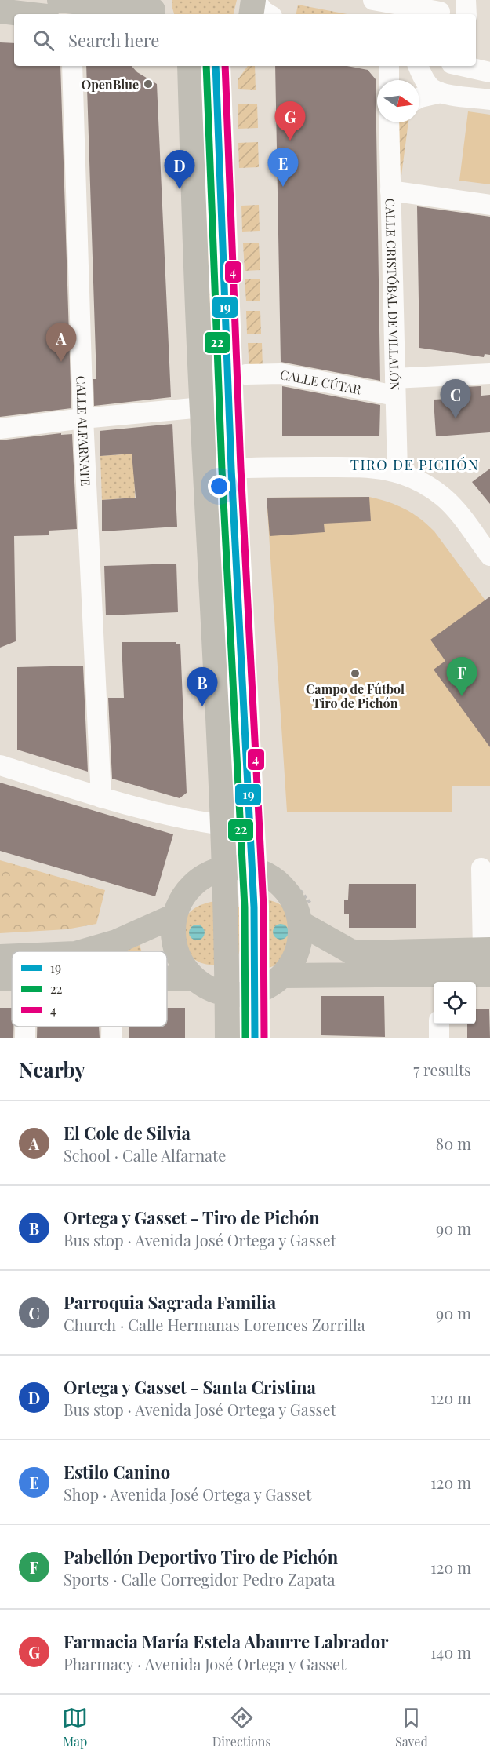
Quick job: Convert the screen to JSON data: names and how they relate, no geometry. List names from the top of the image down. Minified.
{"streets":{"street":["CALLE CRISTÓBAL DE VILLALÓN","CALLE CÚTAR","CALLE ALFARNATE"]},"crossings":[["CALLE CRISTÓBAL DE VILLALÓN","CALLE CÚTAR"]],"districts":["TIRO DE PICHÓN"],"places":["OpenBlue","Campo de Fútbol Tiro de Pichón"],"lines":["transit line 19","transit line 22","transit line 4"],"legend":["19","22","4"],"north":"right","page":{"search":"Search here","pins":["G","E","D","A","C","F","B"],"heading":["Nearby","7 results"],"list":[{"mark":"A","name":"El Cole de Silvia","note":"School · Calle Alfarnate","value":"80 m"},{"mark":"B","name":"Ortega y Gasset - Tiro de Pichón","note":"Bus stop · Avenida José Ortega y Gasset","value":"90 m"},{"mark":"C","name":"Parroquia Sagrada Familia","note":"Church · Calle Hermanas Lorences Zorrilla","value":"90 m"},{"mark":"D","name":"Ortega y Gasset - Santa Cristina","note":"Bus stop · Avenida José Ortega y Gasset","value":"120 m"},{"mark":"E","name":"Estilo Canino","note":"Shop · Avenida José Ortega y Gasset","value":"120 m"},{"mark":"F","name":"Pabellón Deportivo Tiro de Pichón","note":"Sports · Calle Corregidor Pedro Zapata","value":"120 m"},{"mark":"G","name":"Farmacia María Estela Abaurre Labrador","note":"Pharmacy · Avenida José Ortega y Gasset","value":"140 m"}],"nav":["Map","Directions","Saved"]}}
